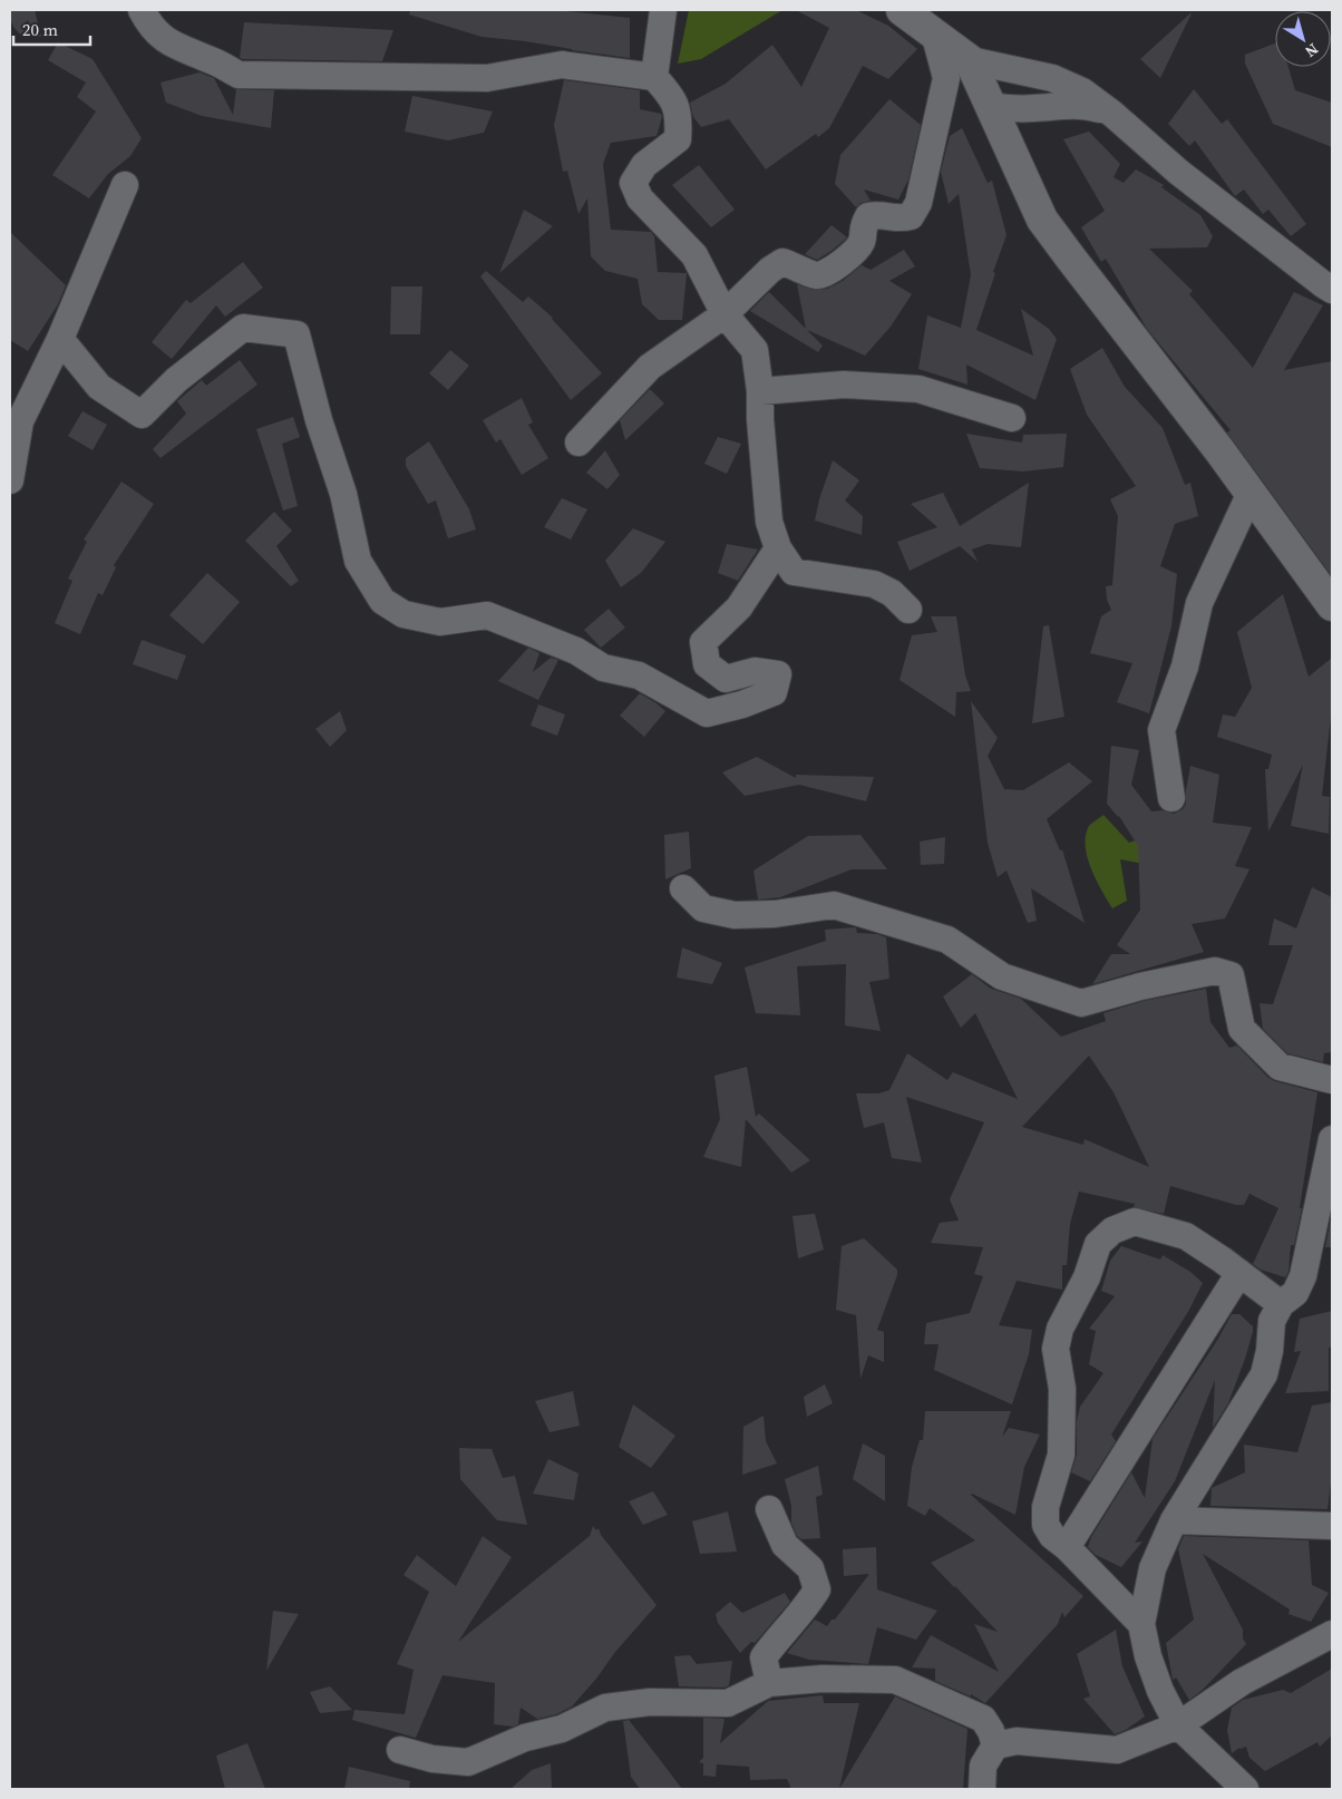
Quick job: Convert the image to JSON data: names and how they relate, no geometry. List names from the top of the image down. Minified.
{"scale_bar":"20 m","north":"bottom right"}
